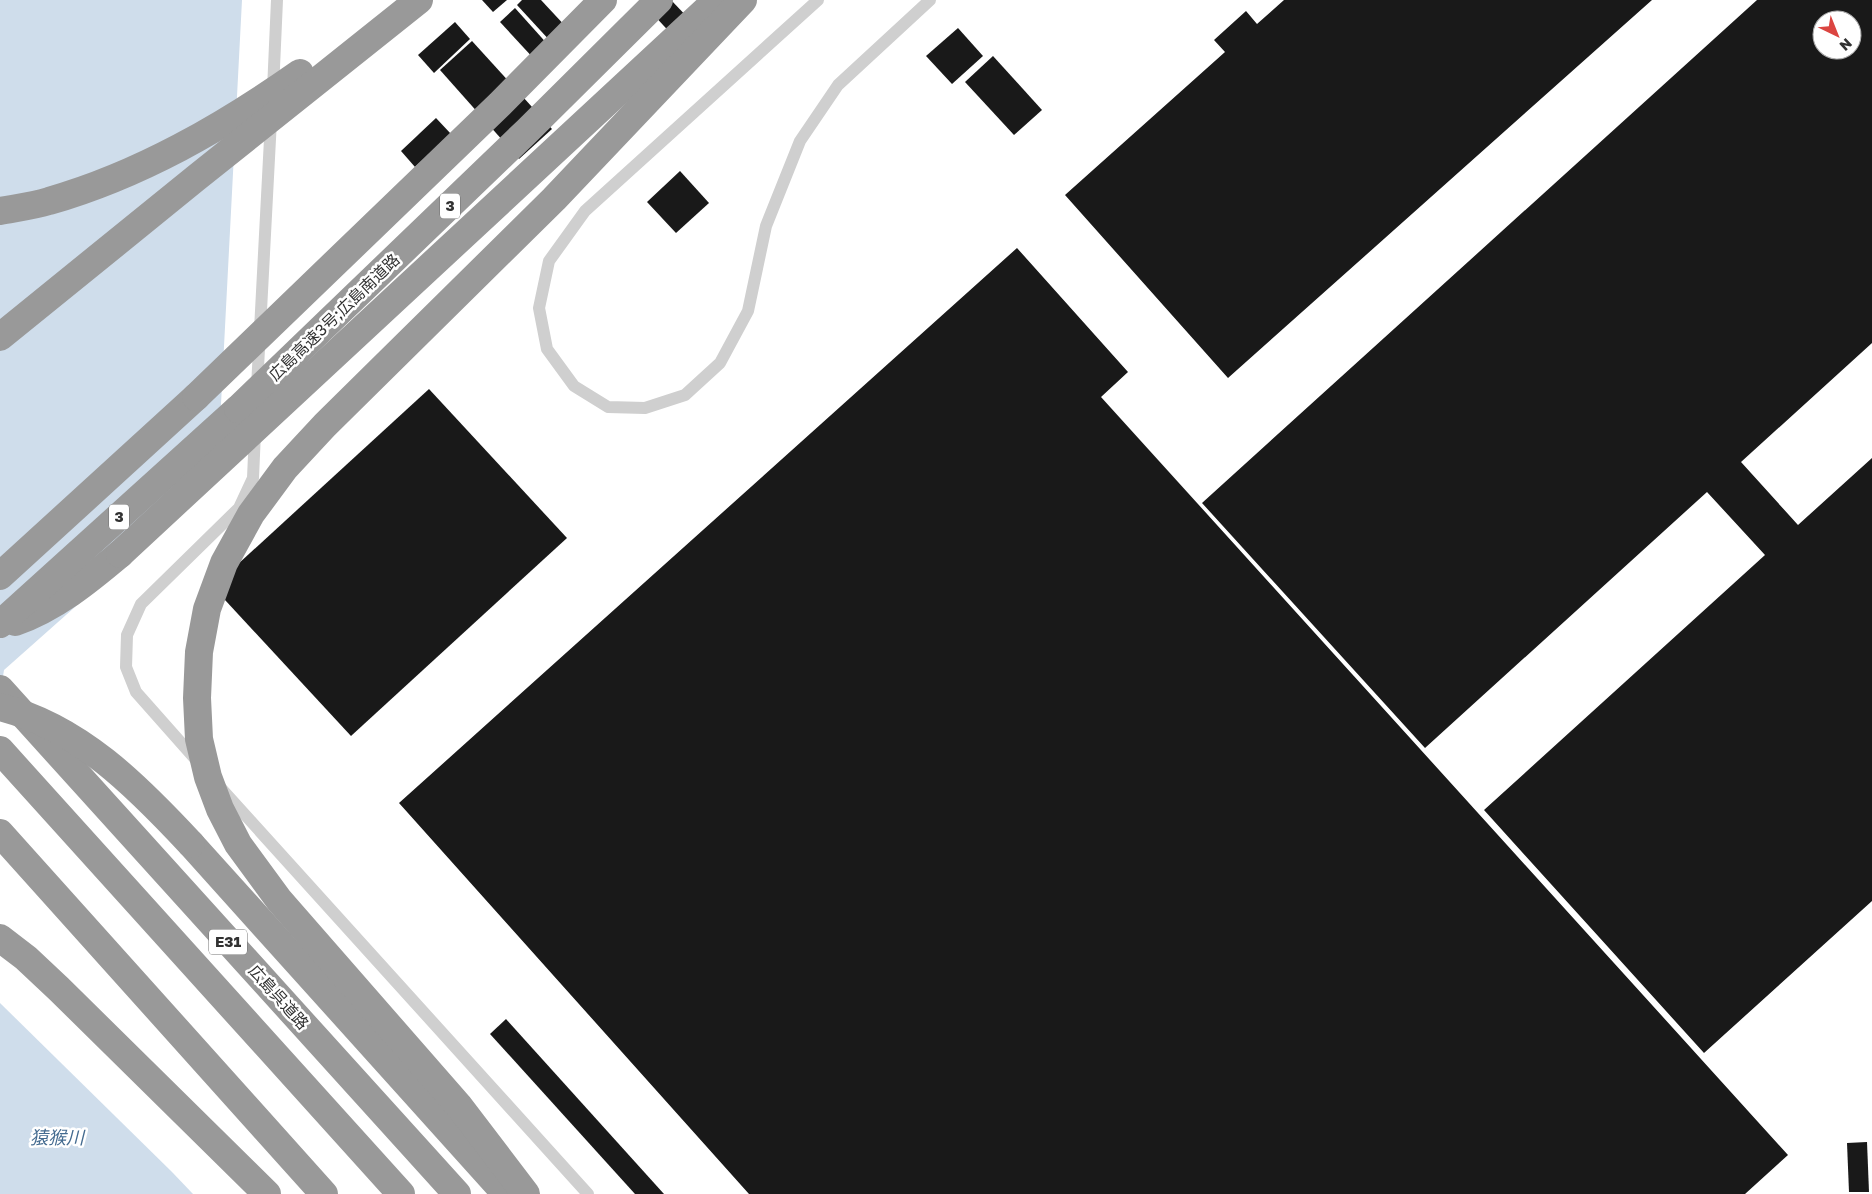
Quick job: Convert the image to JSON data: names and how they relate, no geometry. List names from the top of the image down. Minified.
{"streets":{"highway":["3","広島高速3号;広島南道路","E31","広島呉道路"]},"water":["猿猴川"],"north":"bottom right"}
